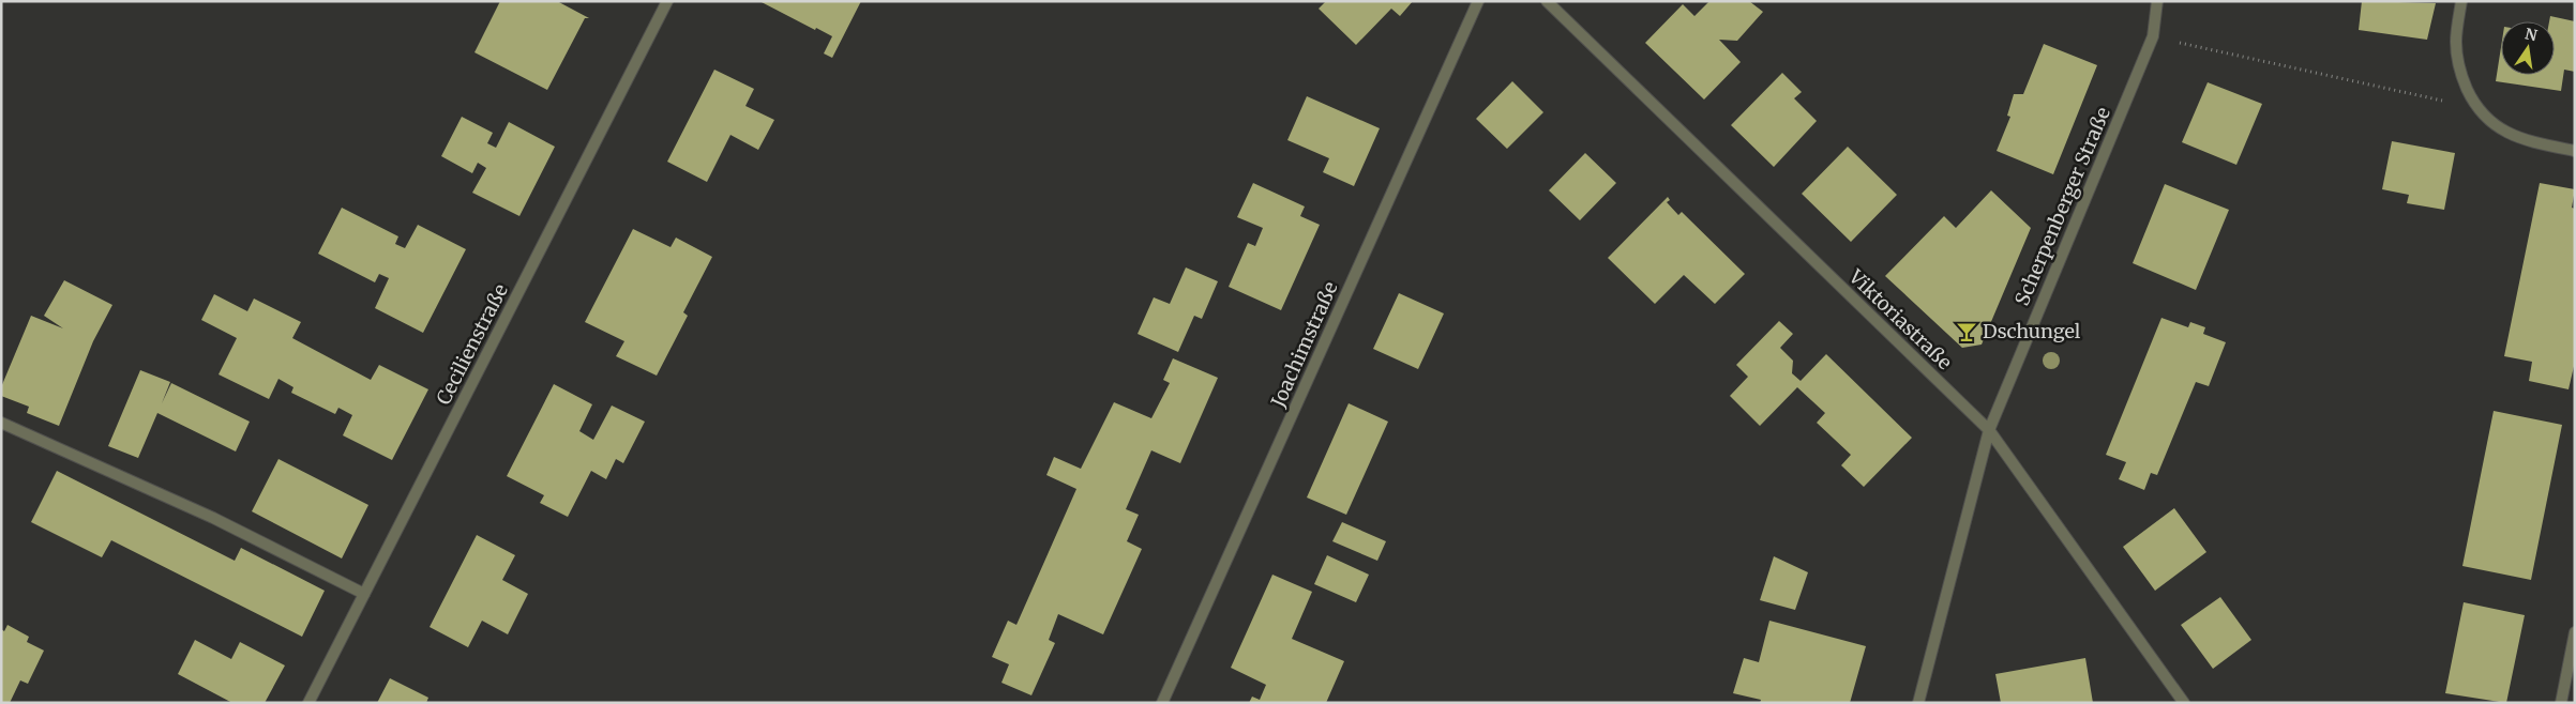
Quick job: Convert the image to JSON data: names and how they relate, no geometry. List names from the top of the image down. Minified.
{"streets":{"street":["Scherpenberger Straße","Viktoriastraße","Cecilienstraße","Joachimstraße"]},"crossings":[["Scherpenberger Straße","Viktoriastraße"]],"places":{"bar":["Dschungel"]},"north":"top"}
